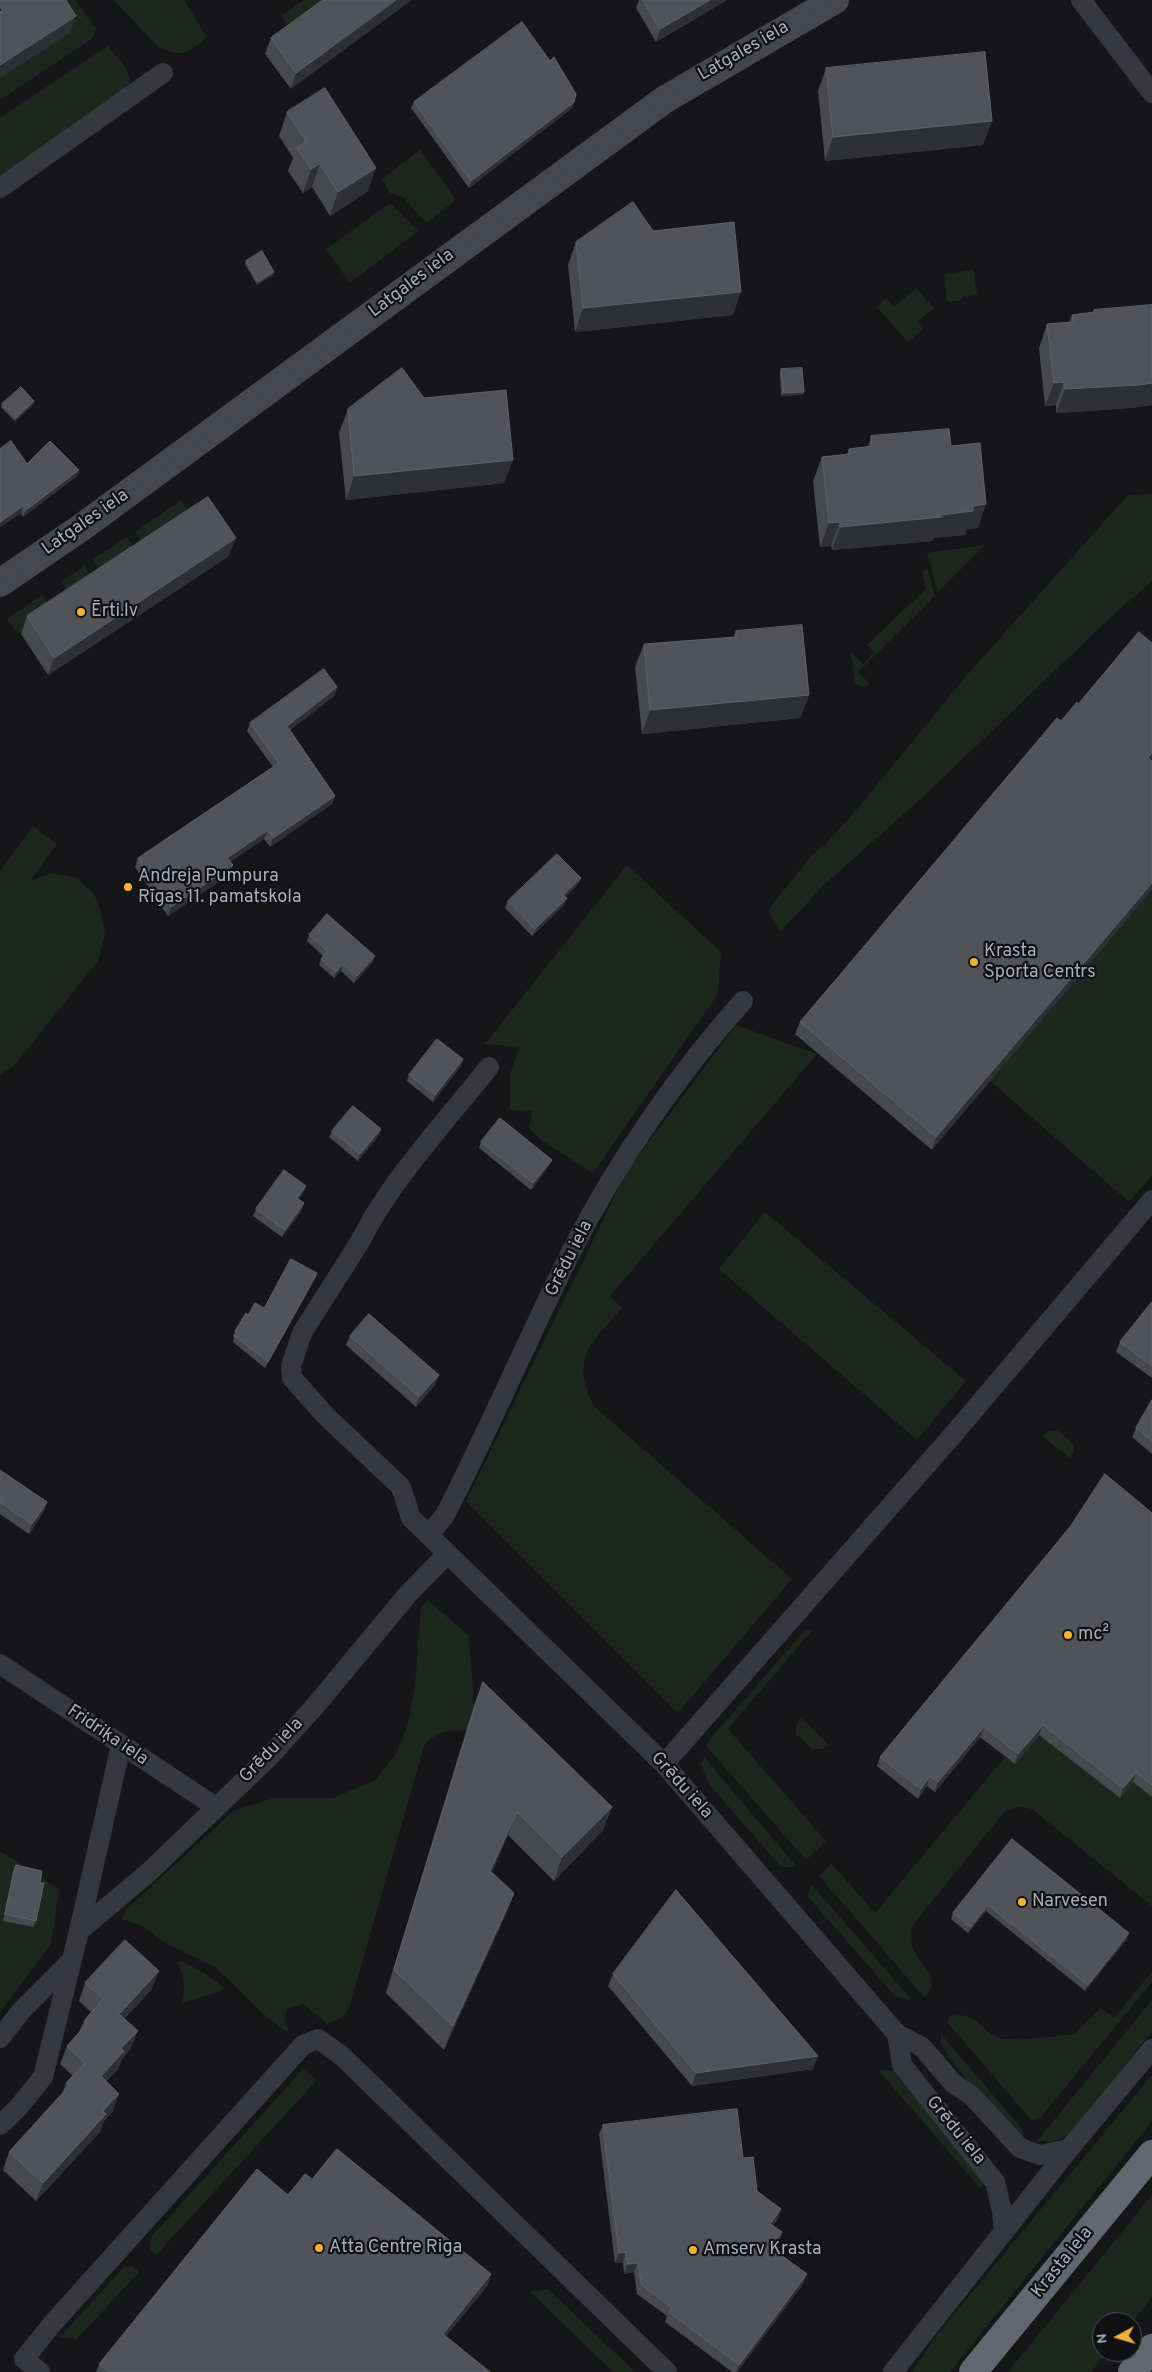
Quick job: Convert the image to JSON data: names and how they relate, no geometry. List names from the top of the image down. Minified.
{"streets":{"highway":["Krasta iela"],"street":["Latgales iela","Grēdu iela","Fridriķa iela"]},"crossings":[["Grēdu iela","Fridriķa iela"]],"places":["Ērti.lv","Andreja Pumpura Rīgas 11. pamatskola","Krasta Sporta Centrs","mc²","Narvesen","Atta Centre Riga","Amserv Krasta"],"north":"left"}
